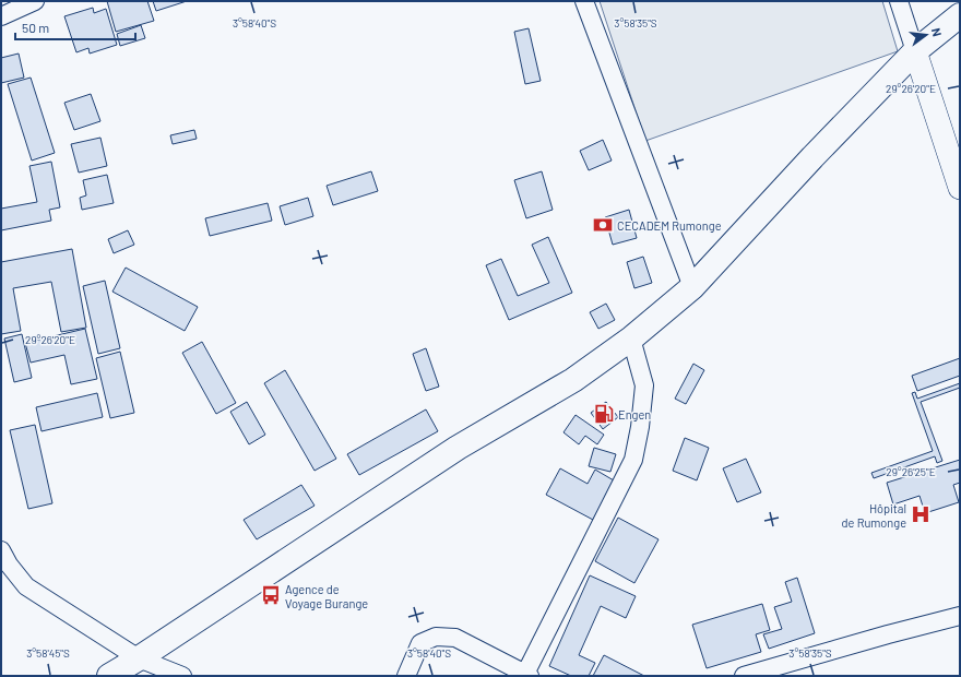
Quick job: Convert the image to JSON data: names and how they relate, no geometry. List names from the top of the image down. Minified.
{"places":{"bank":["CECADEM Rumonge"],"fuel station":["Engen"],"hospital":["Hôpital de Rumonge"],"bus stop":["Agence de Voyage Burange"]},"scale_bar":"50 m","north":"right","coordinates":["3°58'40\"S","3°58'35\"S","29°26'20\"E","29°26'25\"E","3°58'45\"S"]}
